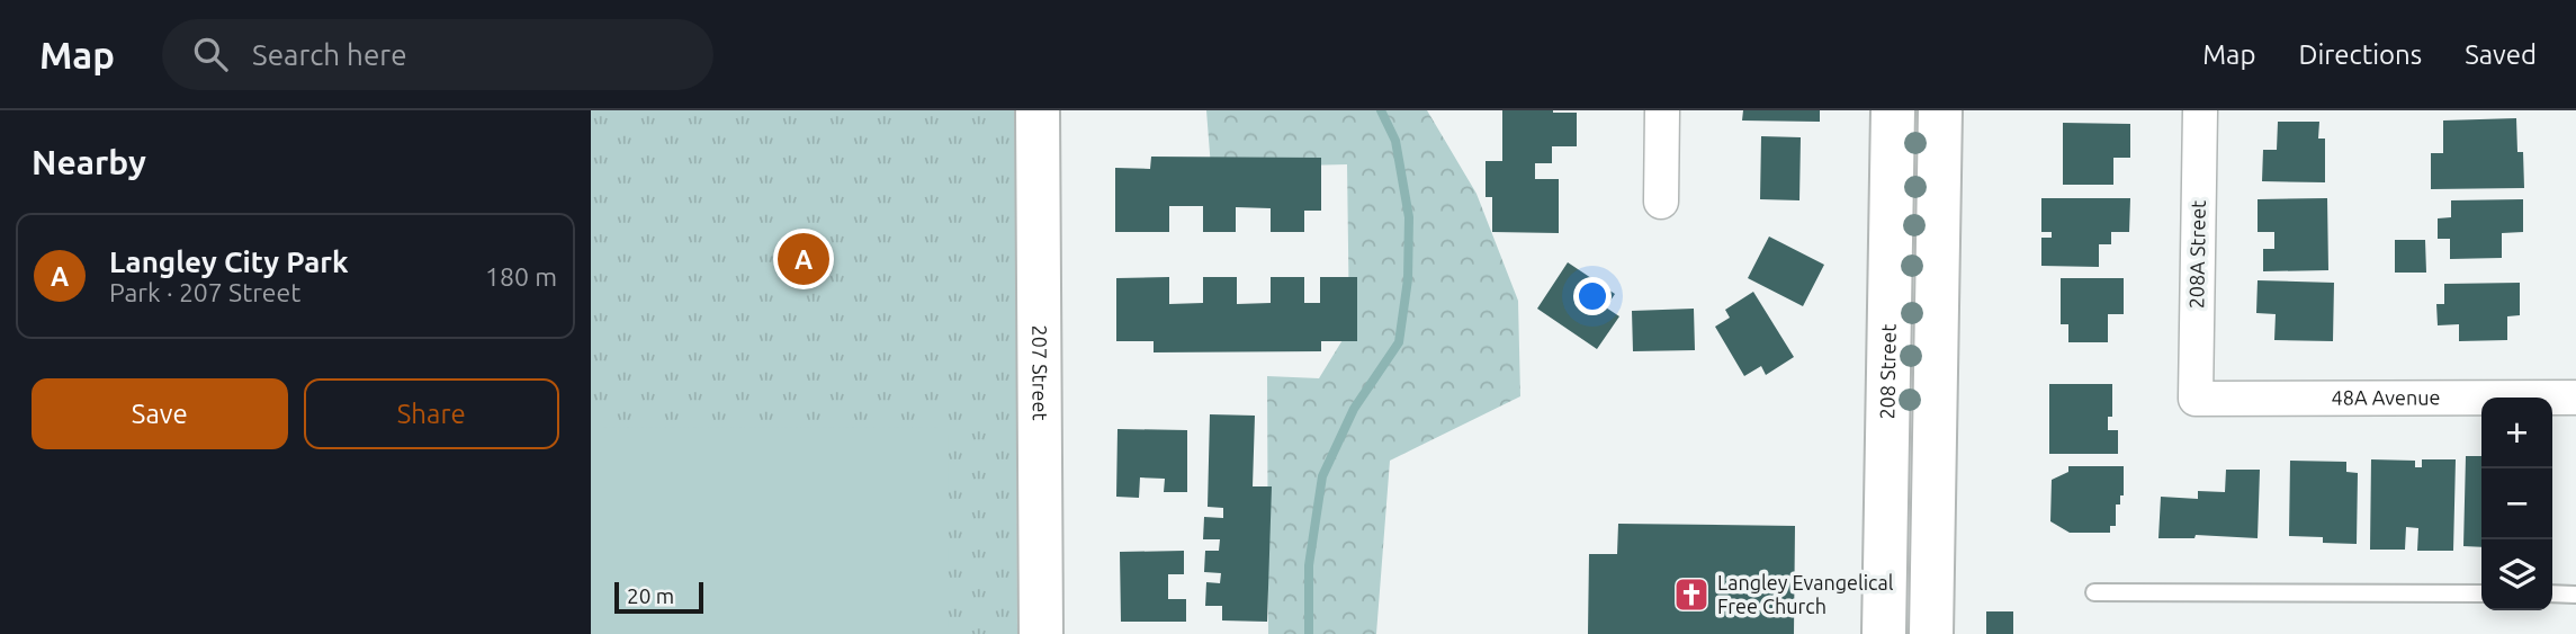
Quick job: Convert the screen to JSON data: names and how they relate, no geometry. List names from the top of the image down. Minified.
{"streets":{"main road":["208 Street","207 Street"],"street":["208A Street","48A Avenue"]},"crossings":[["208A Street","48A Avenue"]],"places":{"church":["Langley Evangelical Free Church"]},"scale_bar":"20 m","page":{"header":"Map","search":"Search here","nav":["Map","Directions","Saved"],"heading":"Nearby","list":[{"mark":"A","name":"Langley City Park","note":"Park · 207 Street","value":"180 m"}],"pins":"A","buttons":["Save","Share"],"map_buttons":["+","−"],"scale":"20 m"}}
